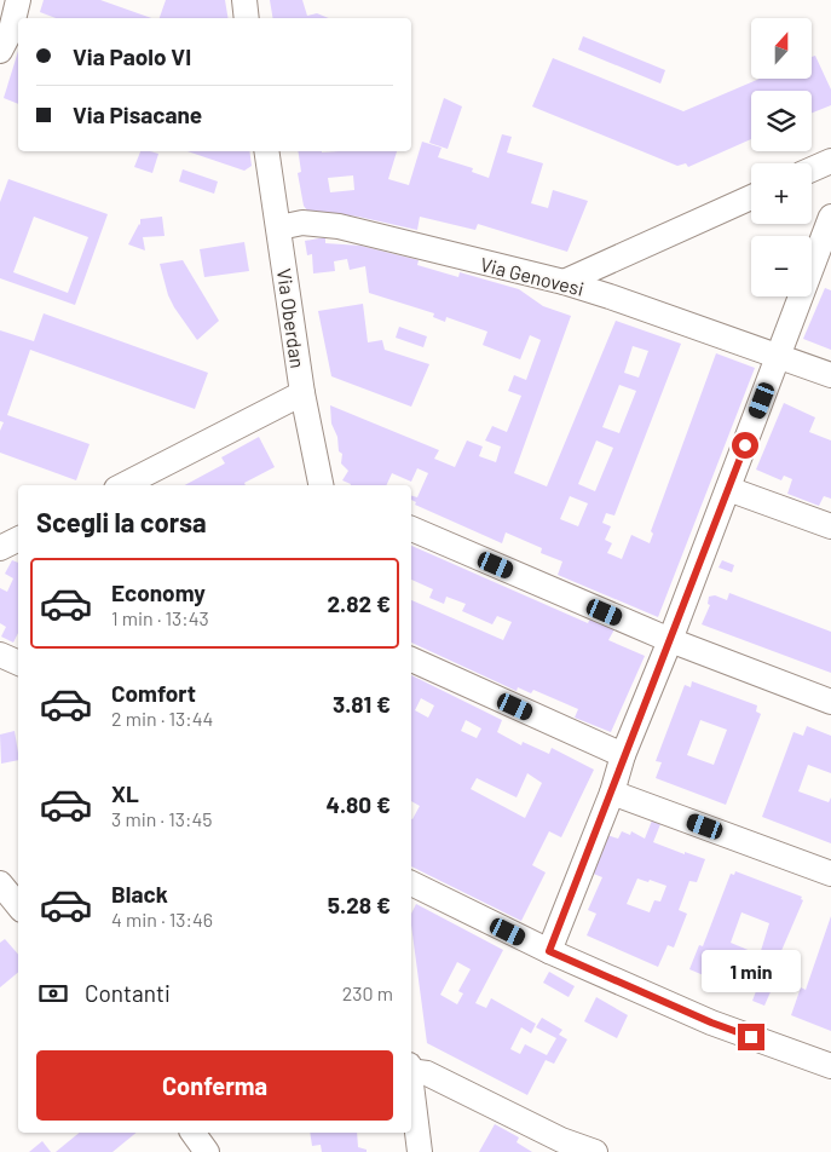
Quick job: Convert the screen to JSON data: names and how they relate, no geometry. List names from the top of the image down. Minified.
{"streets":{"street":["Via Genovesi","Via Oberdan"]},"crossings":[["Via Genovesi","Via Oberdan"]],"north":"top","page":{"map_buttons":["+","−"],"banner":["Via Paolo VI","Via Pisacane"],"heading":"Scegli la corsa","list":[{"name":"Economy","note":"1 min · 13:43","value":"2.82 €"},{"name":"Comfort","note":"2 min · 13:44","value":"3.81 €"},{"name":"XL","note":"3 min · 13:45","value":"4.80 €"},{"name":"Black","note":"4 min · 13:46","value":"5.28 €"}],"bubble":"1 min","pay":["Contanti","230 m"],"buttons":"Conferma"}}
